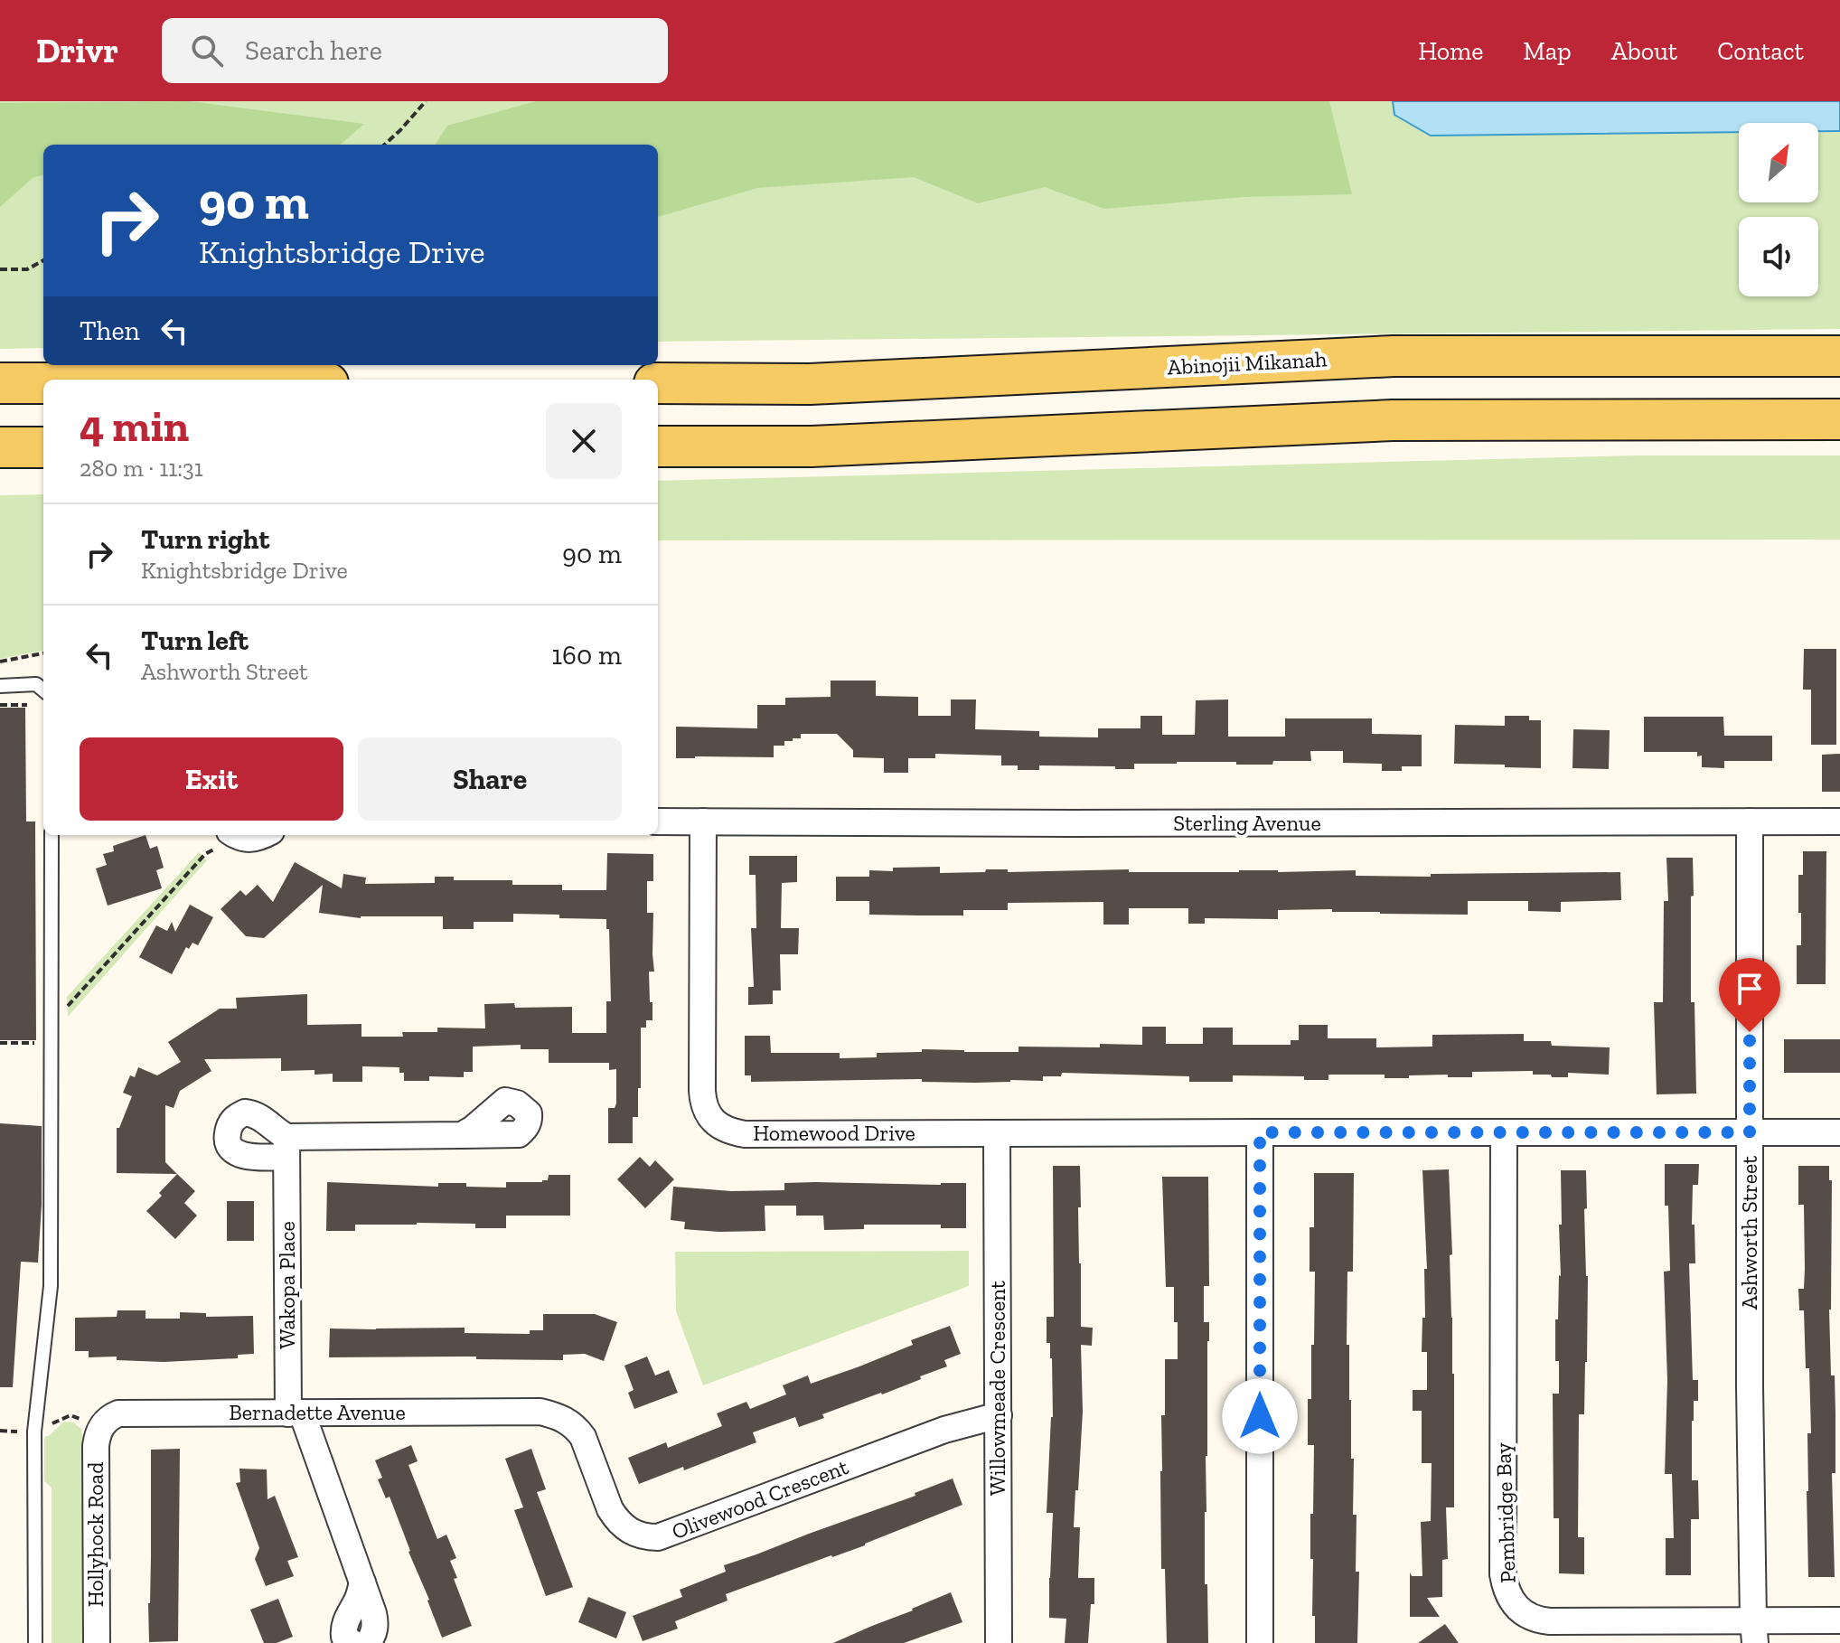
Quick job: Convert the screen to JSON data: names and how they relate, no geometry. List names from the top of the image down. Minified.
{"streets":{"main road":["Abinojii Mikanah"],"street":["Sterling Avenue","Homewood Drive","Ashworth Street","Wakopa Place","Willowmeade Crescent","Bernadette Avenue","Olivewood Crescent","Pembridge Bay","Hollyhock Road"]},"crossings":[["Sterling Avenue","Homewood Drive"],["Sterling Avenue","Ashworth Street"],["Homewood Drive","Ashworth Street"],["Homewood Drive","Willowmeade Crescent"],["Homewood Drive","Pembridge Bay"],["Ashworth Street","Pembridge Bay"],["Wakopa Place","Bernadette Avenue"],["Willowmeade Crescent","Olivewood Crescent"],["Bernadette Avenue","Olivewood Crescent"],["Bernadette Avenue","Hollyhock Road"]],"north":"top right","page":{"header":"Drivr","search":"Search here","nav":["Home","Map","About","Contact"],"turn":["90 m","Knightsbridge Drive"],"then":"Then","heading":["4 min","280 m · 11:31"],"list":[{"name":"Turn right","note":"Knightsbridge Drive","value":"90 m"},{"name":"Turn left","note":"Ashworth Street","value":"160 m"}],"buttons":["Exit","Share"]}}
